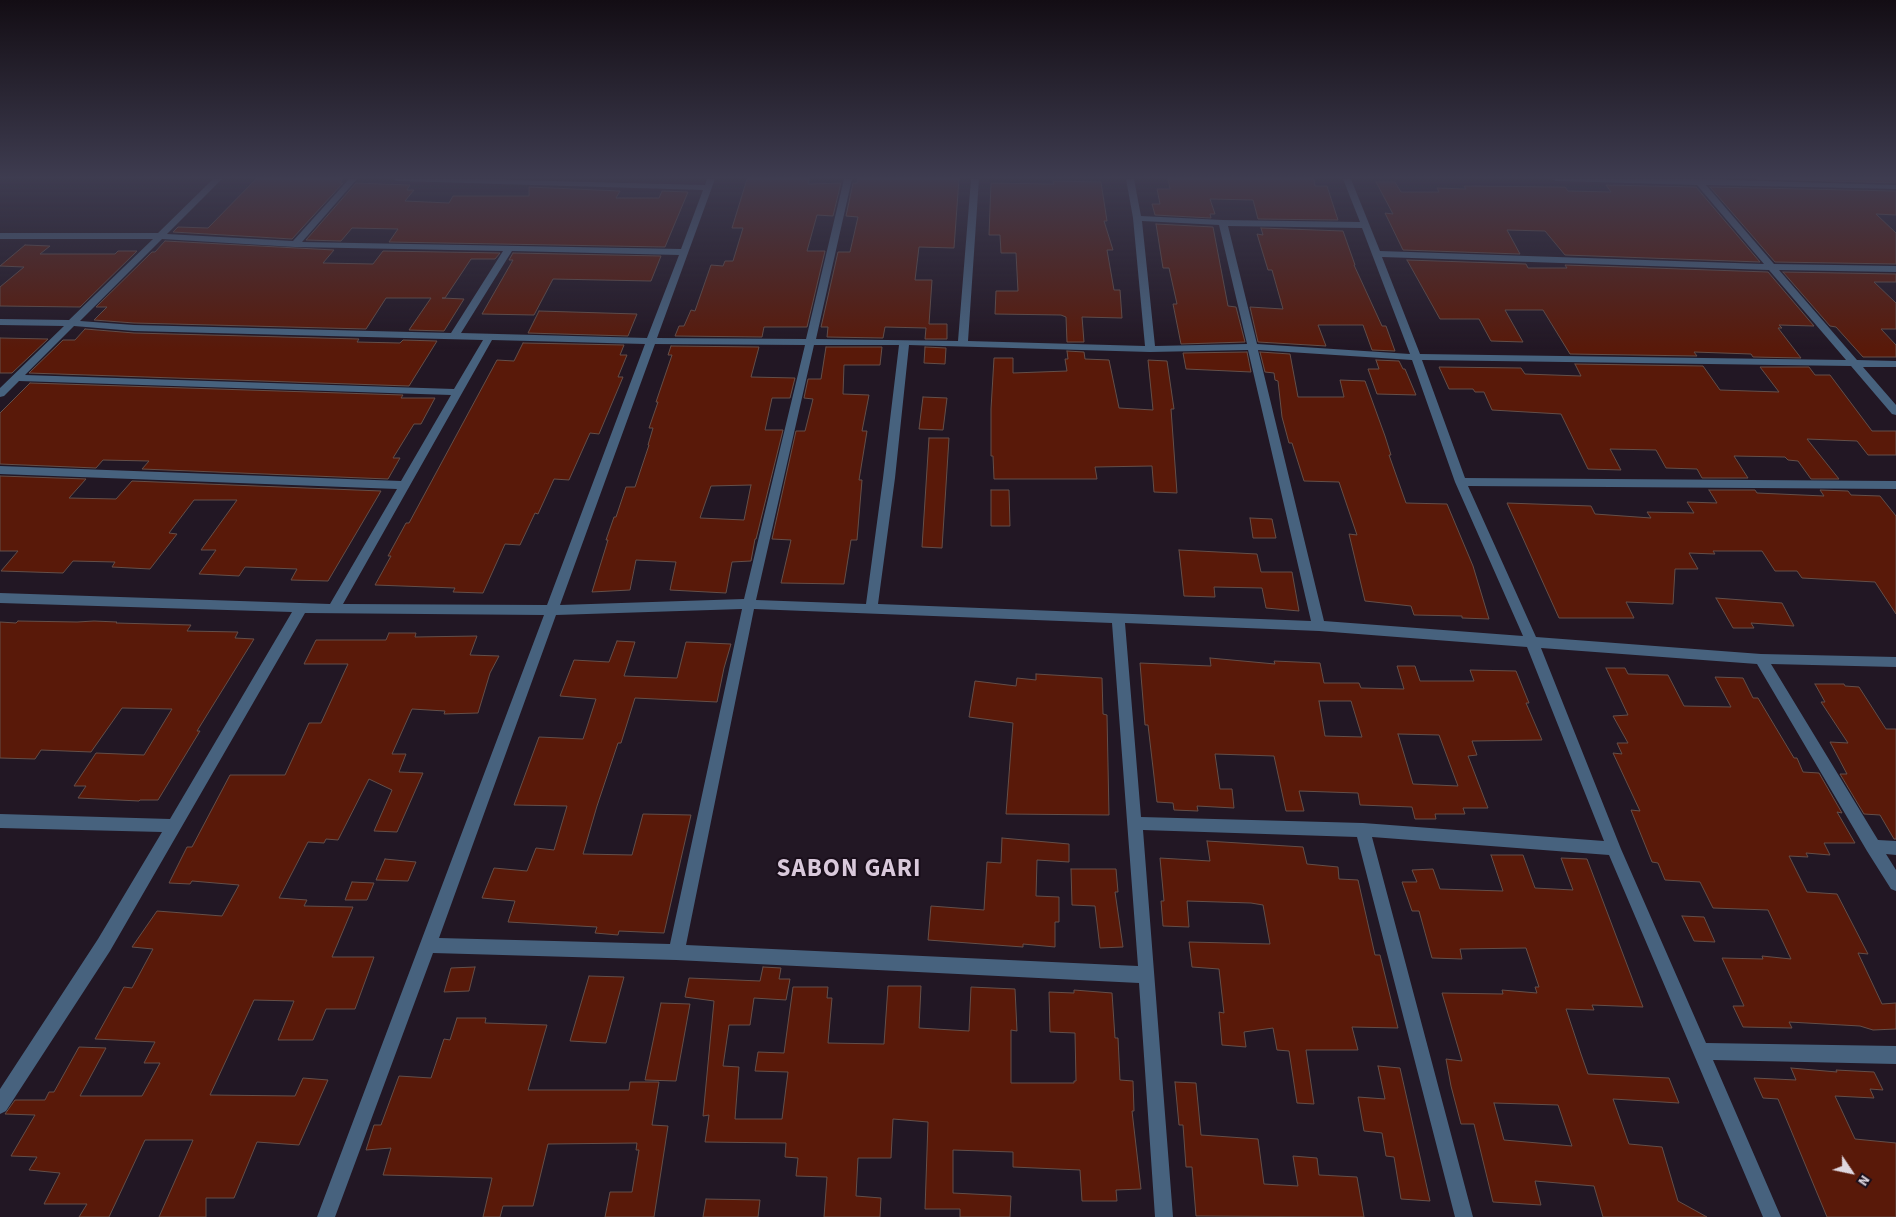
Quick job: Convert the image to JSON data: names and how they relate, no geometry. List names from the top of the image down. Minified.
{"districts":["SABON GARI"],"north":"bottom right"}
